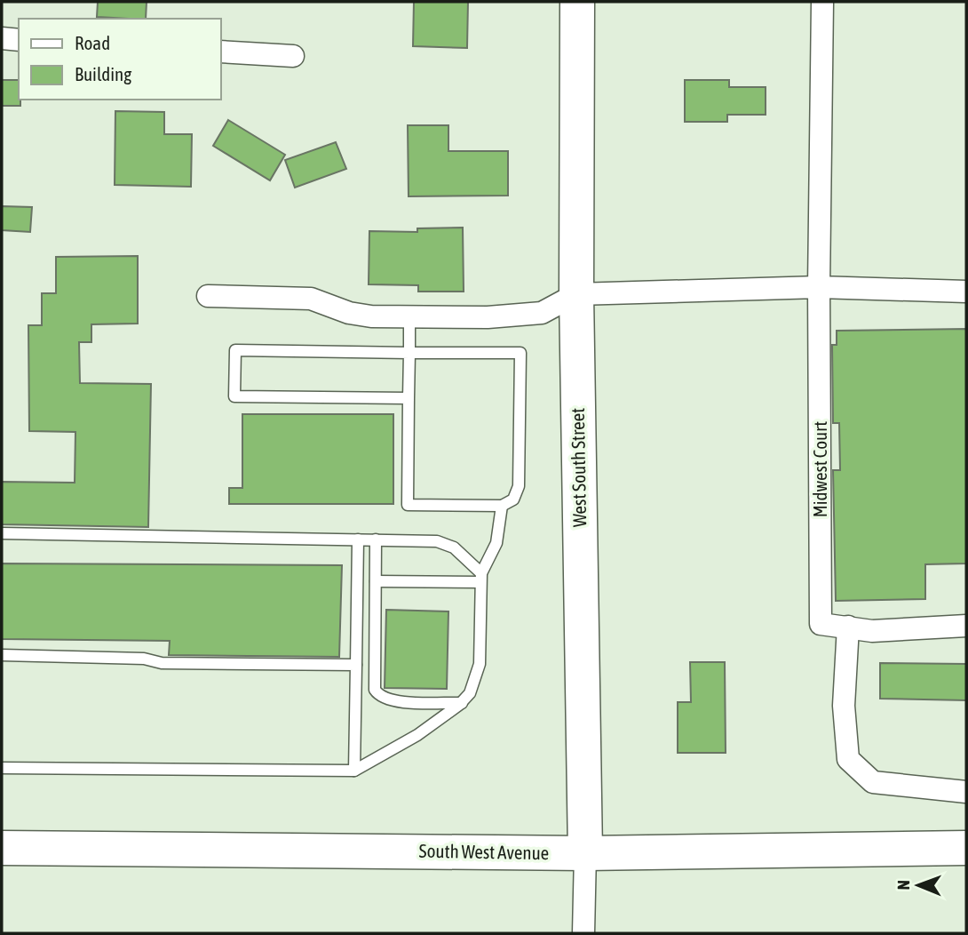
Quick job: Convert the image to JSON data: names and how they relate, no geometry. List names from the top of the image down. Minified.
{"streets":{"main road":["West South Street","South West Avenue"],"street":["Midwest Court"]},"crossings":[["West South Street","South West Avenue"]],"legend":["Road","Building"],"north":"left"}
